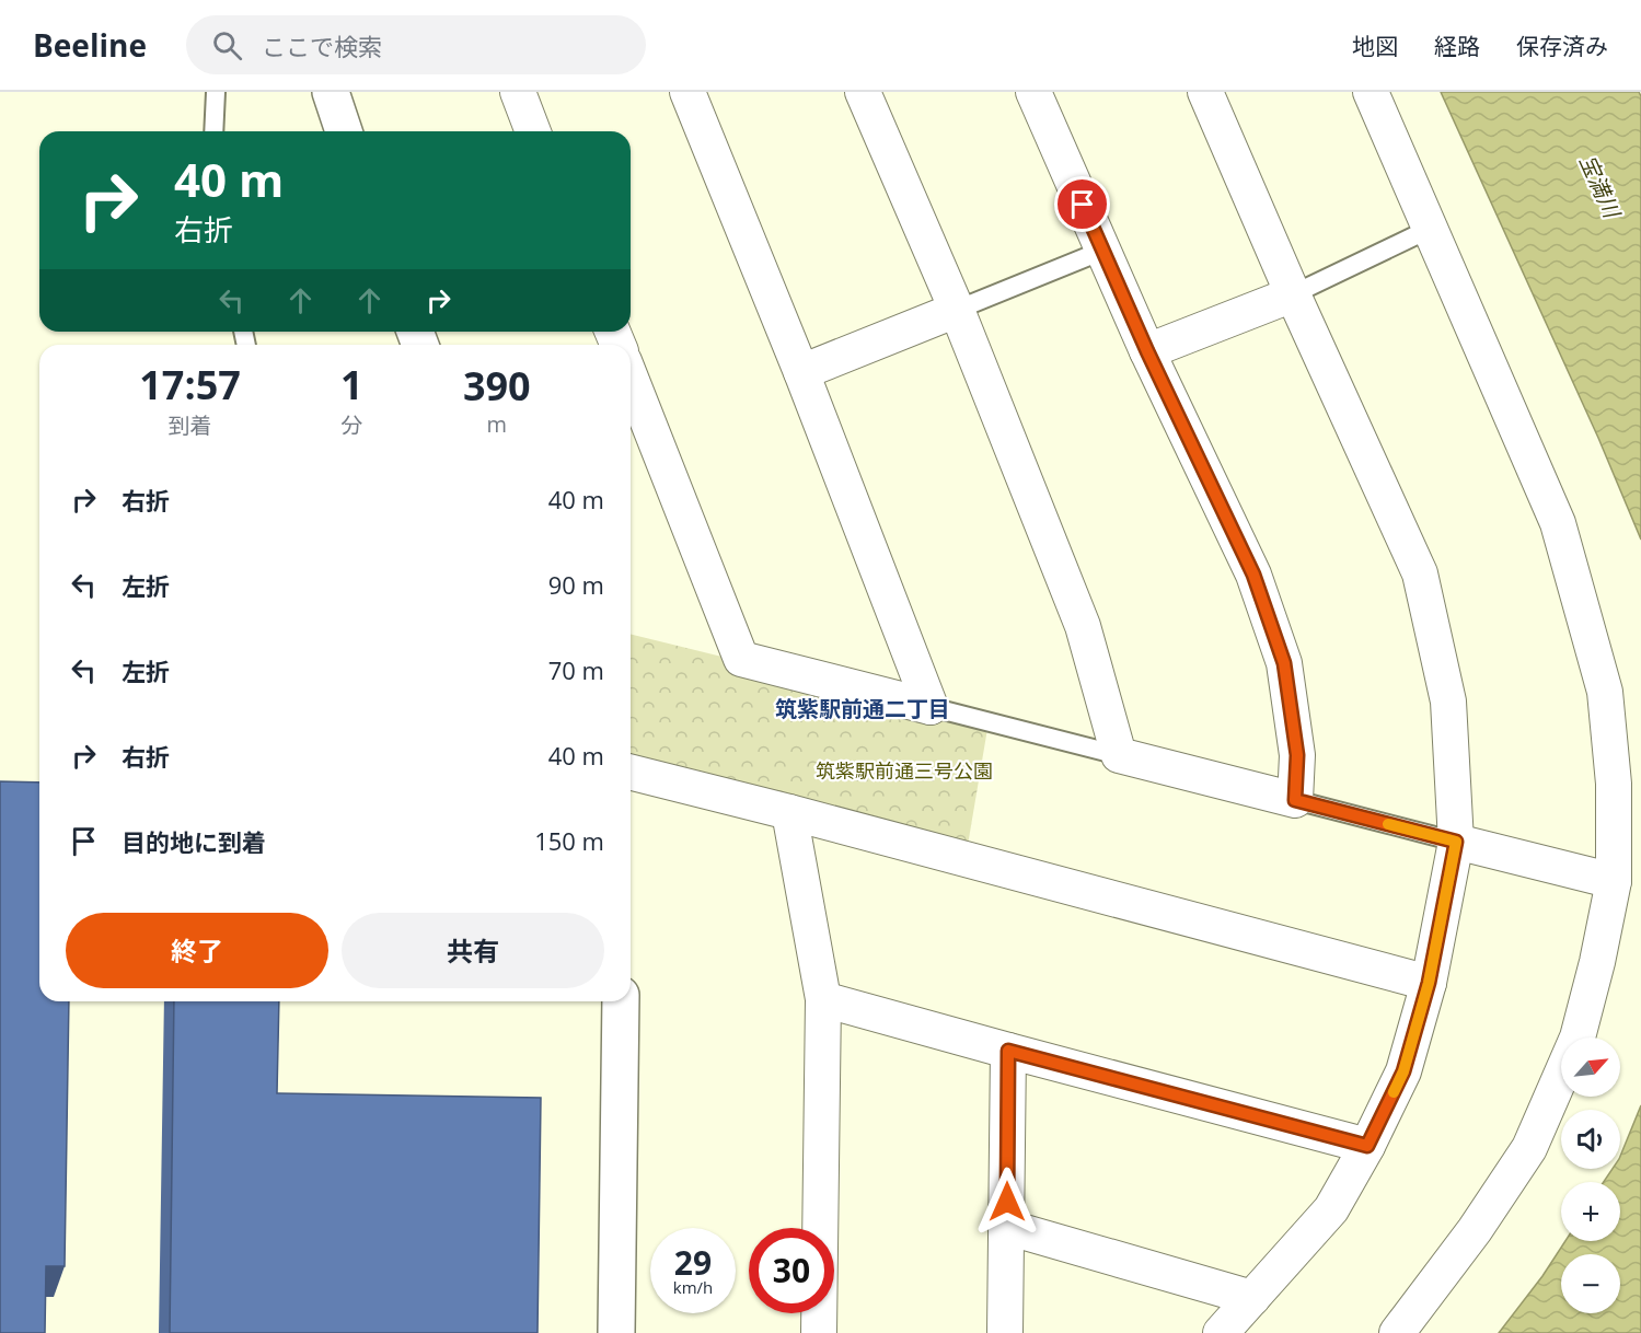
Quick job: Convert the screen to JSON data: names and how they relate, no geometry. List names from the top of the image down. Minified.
{"districts":["筑紫駅前通二丁目"],"water":["宝満川"],"parks":["筑紫駅前通三号公園"],"north":"top right","page":{"header":"Beeline","search":"ここで検索","nav":["地図","経路","保存済み"],"turn":["40 m","右折"],"eta":["17:57","到着","1","分","390","m"],"list":[{"name":"右折","value":"40 m"},{"name":"左折","value":"90 m"},{"name":"左折","value":"70 m"},{"name":"右折","value":"40 m"},{"name":"目的地に到着","value":"150 m"}],"buttons":["終了","共有"],"map_buttons":["+","−"],"speed":"29 km/h","limit":"30"}}
